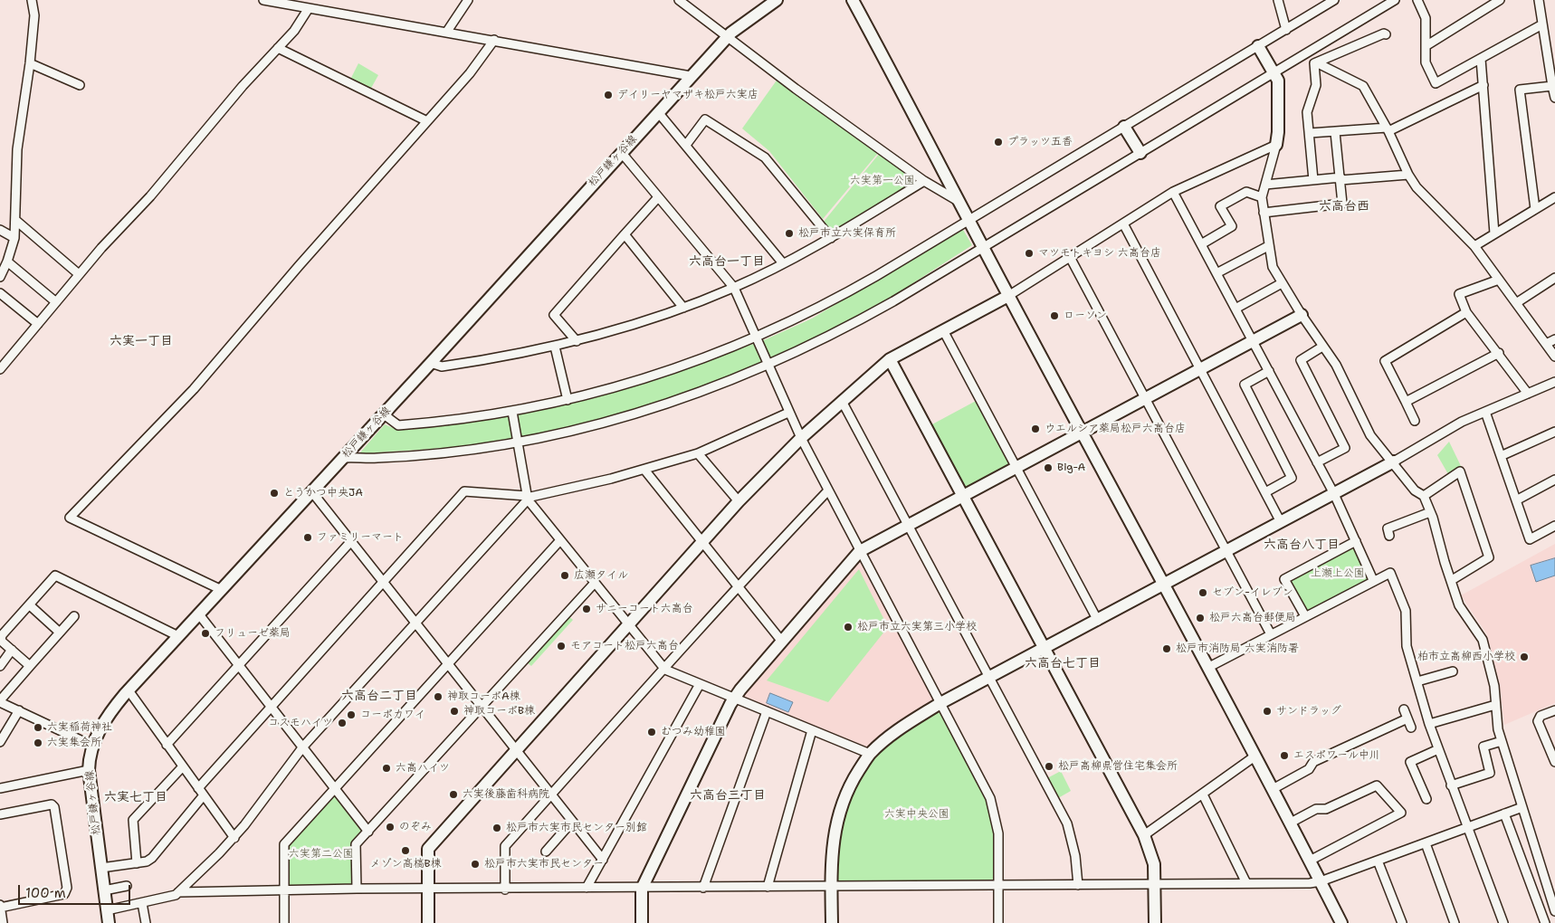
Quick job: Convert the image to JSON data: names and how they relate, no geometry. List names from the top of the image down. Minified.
{"streets":{"street":["松戸鎌ヶ谷線"]},"districts":["六高台西","六高台一丁目","六実一丁目","六高台八丁目","六高台七丁目","六高台二丁目","六高台三丁目","六実七丁目"],"parks":["六実第一公園","上瀬上公園","六実中央公園","六実第二公園"],"places":["デイリーヤマザキ松戸六実店","プラッツ五香","松戸市立六実保育所","マツモトキヨシ 六高台店","ローソン","ウエルシア薬局松戸六高台店","Big-A","とうかつ中央JA","ファミリーマート","広瀬タイル","セブン-イレブン","サニーコート六高台","松戸六高台郵便局","松戸市立六実第三小学校","フリューゼ薬局","モアコート松戸六高台","松戸市消防局 六実消防署","柏市立高柳西小学校","神取コーポA棟","神取コーポB棟","サンドラッグ","コーポカワイ","コスモハイツ","六実稲荷神社","むつみ幼稚園","六実集会所","エスポワール中川","松戸高柳県営住宅集会所","六高ハイツ","六実後藤歯科病院","のぞみ","松戸市六実市民センター別館","メゾン髙槁B棟","松戸市六実市民センター"],"scale_bar":"100 m"}
